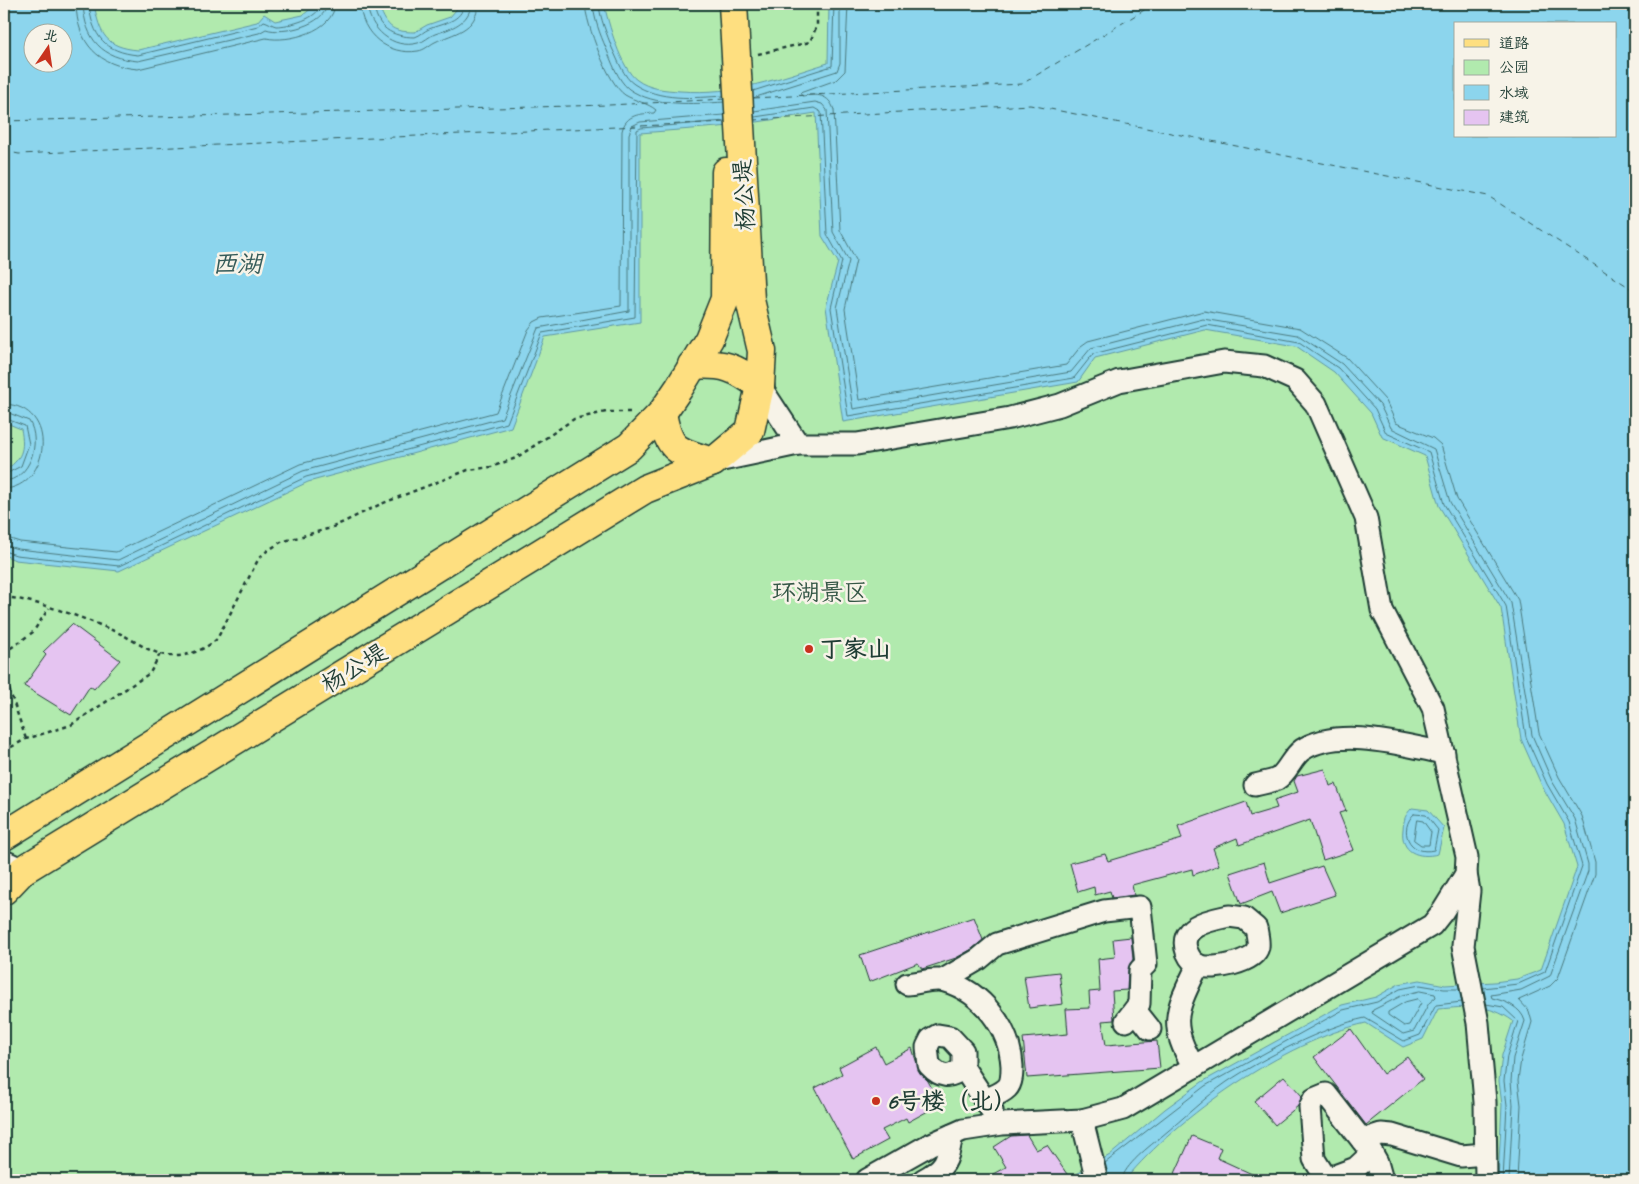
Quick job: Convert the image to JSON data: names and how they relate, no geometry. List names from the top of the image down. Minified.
{"streets":{"main road":["杨公堤"]},"water":["西湖"],"parks":["环湖景区"],"places":["丁家山","6号楼（北）"],"legend":["道路","公园","水域","建筑"],"north":"top"}
